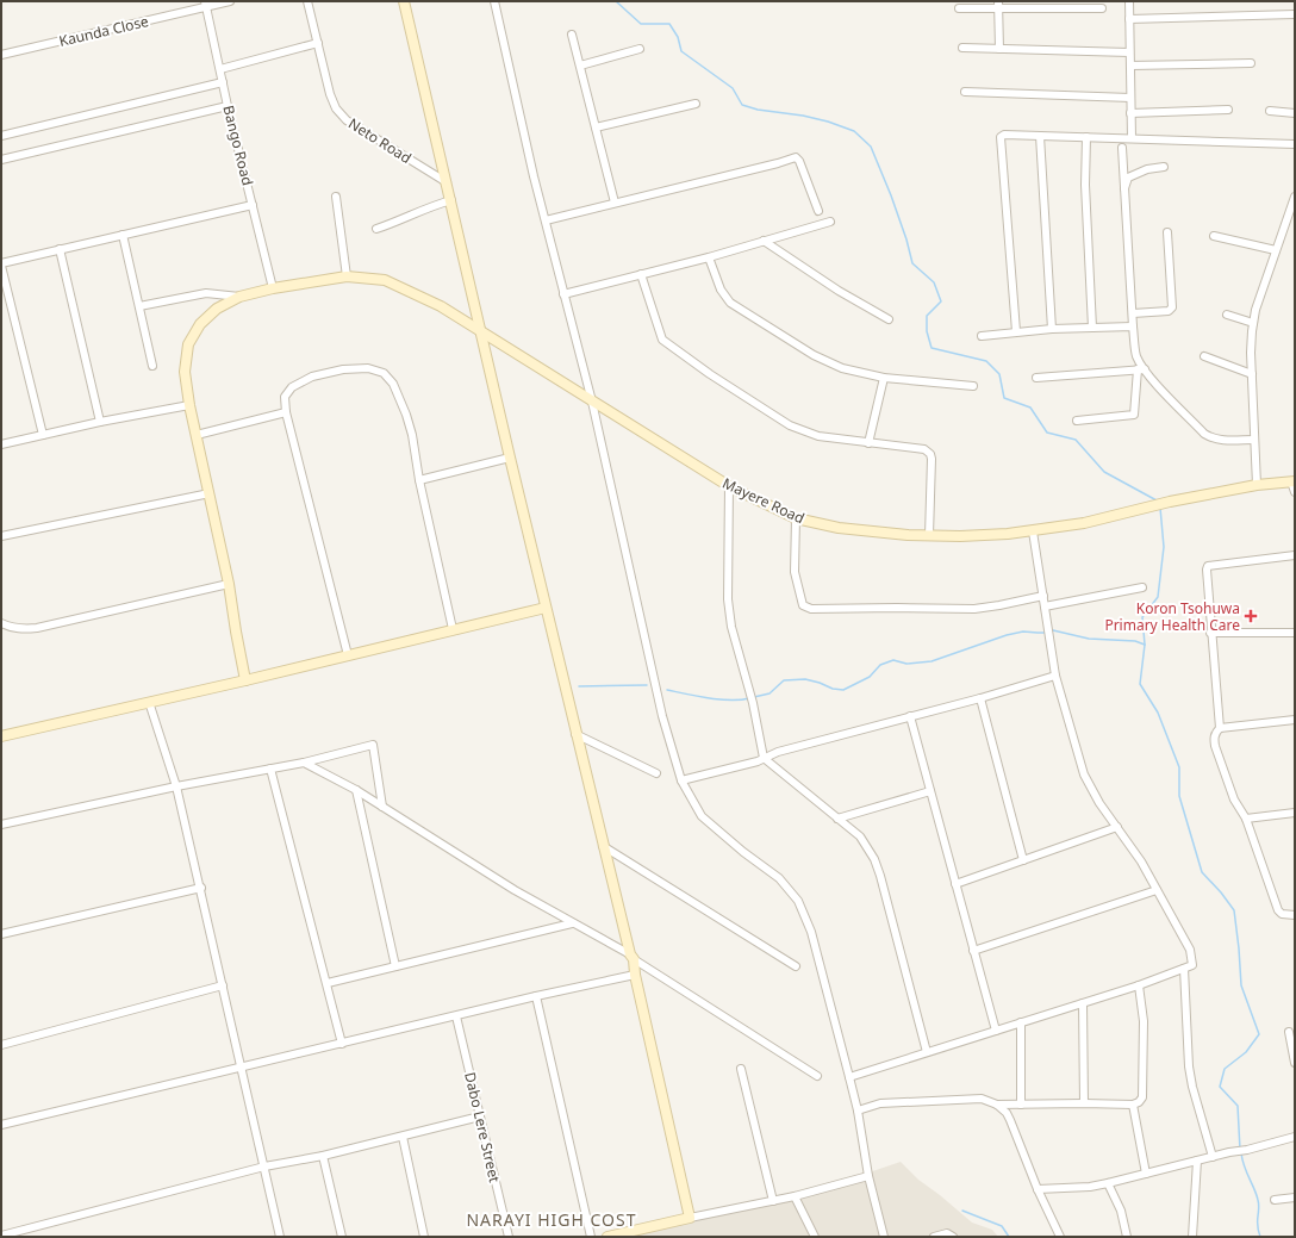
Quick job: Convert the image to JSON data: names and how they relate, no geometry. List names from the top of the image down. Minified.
{"streets":{"street":["Kaunda Close","Neto Road","Bango Road","Mayere Road","Dabo Lere Street"]},"crossings":[["Kaunda Close","Bango Road"],["Bango Road","Mayere Road"]],"districts":["NARAYI HIGH COST"],"places":{"health":["Koron Tsohuwa Primary Health Care"]}}
